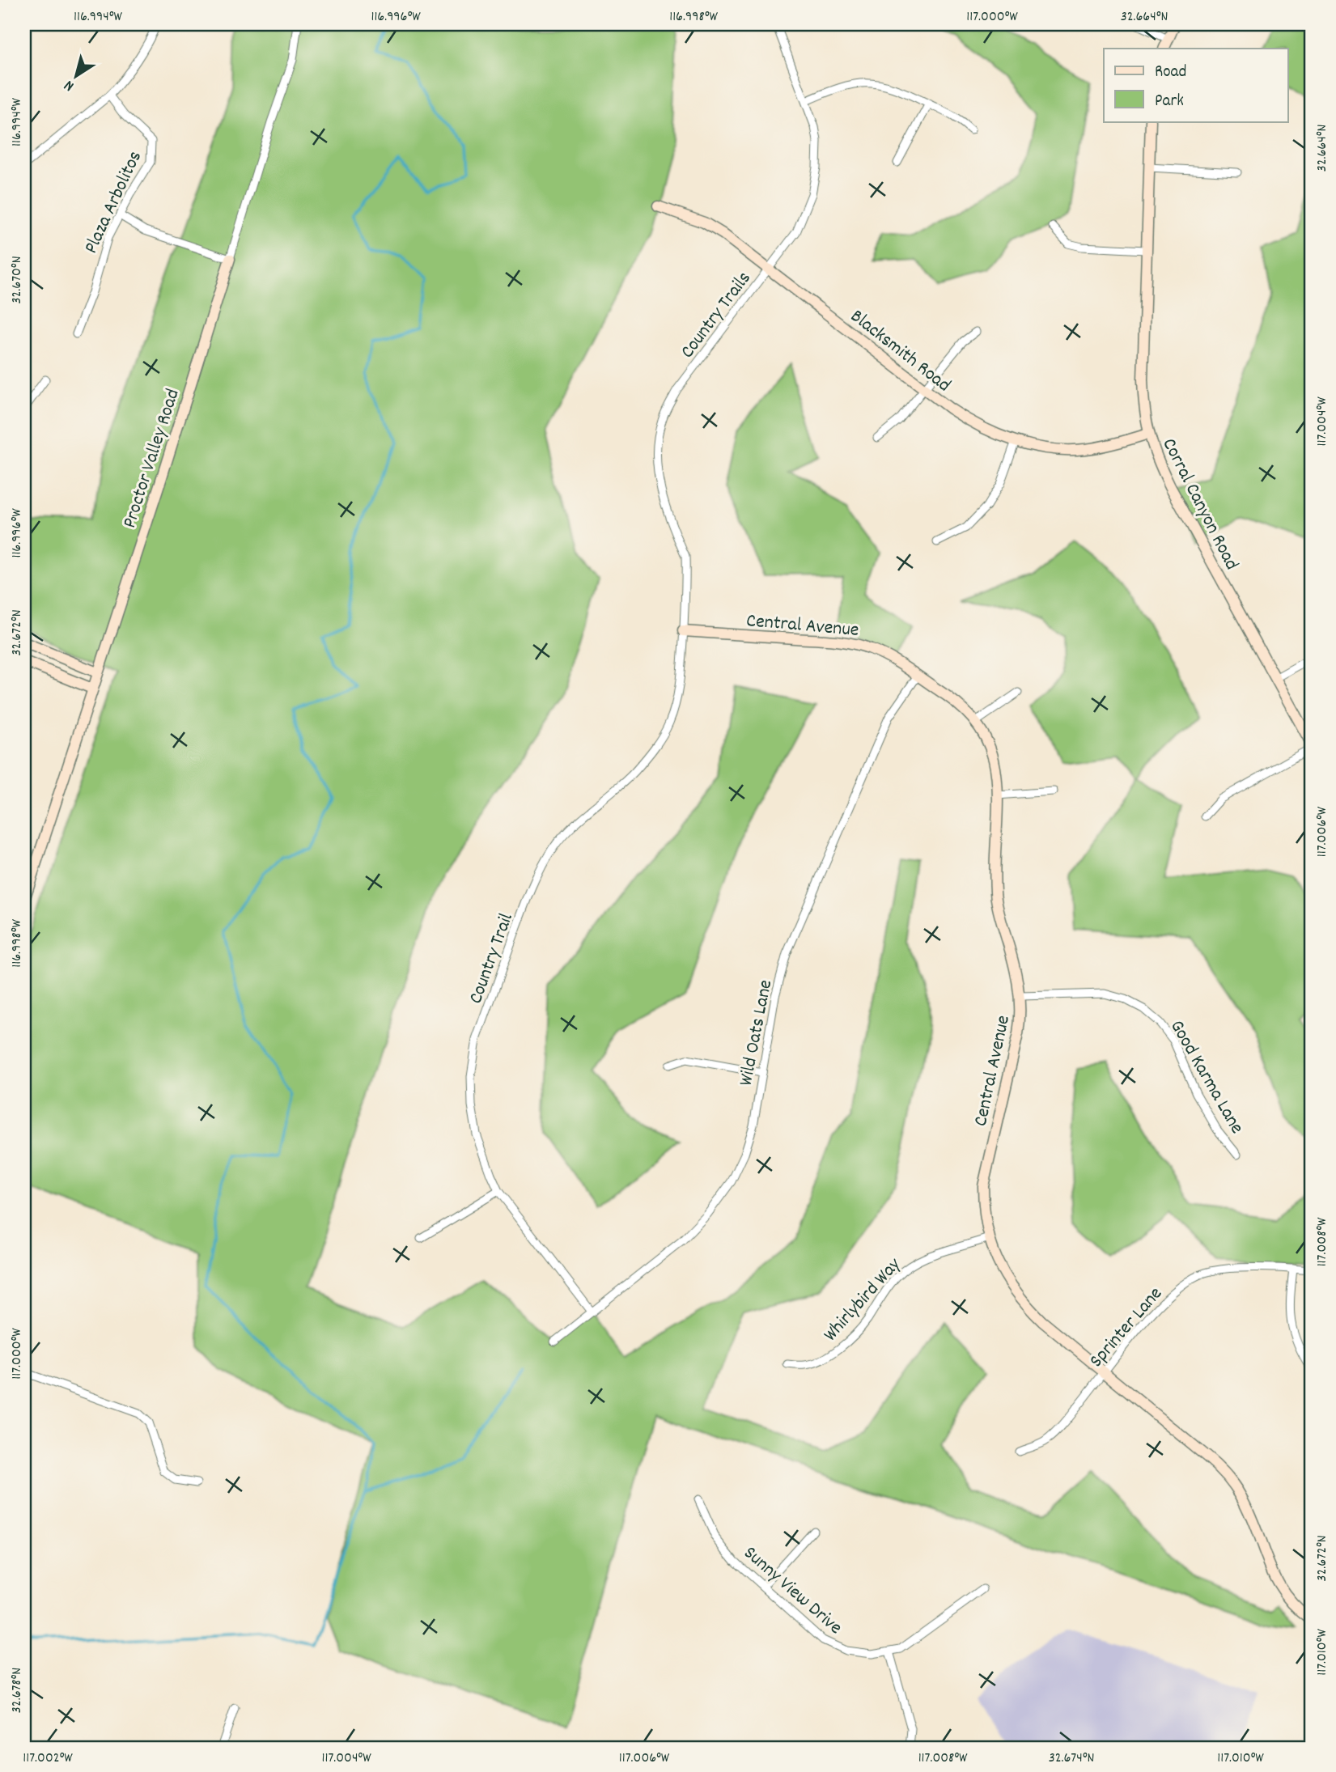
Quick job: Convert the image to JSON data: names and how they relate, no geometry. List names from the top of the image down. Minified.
{"streets":{"street":["Plaza Arbolitos","Country Trails","Blacksmith Road","Proctor Valley Road","Corral Canyon Road","Central Avenue","Country Trail","Wild Oats Lane","Good Karma Lane","Whirlybird Way","Sprinter Lane","Sunny View Drive"]},"crossings":[["Country Trails","Blacksmith Road"],["Country Trails","Central Avenue"],["Country Trails","Country Trail"],["Blacksmith Road","Corral Canyon Road"],["Central Avenue","Country Trail"],["Central Avenue","Wild Oats Lane"],["Central Avenue","Good Karma Lane"],["Central Avenue","Whirlybird Way"],["Central Avenue","Sprinter Lane"],["Country Trail","Wild Oats Lane"]],"legend":["Road","Park"],"north":"bottom left","coordinates":["116.994°W","116.996°W","116.998°W","117.000°W","32.664°N","32.670°N","117.004°W","32.672°N","117.006°W","117.008°W","117.010°W","32.678°N","117.002°W","32.674°N"]}
